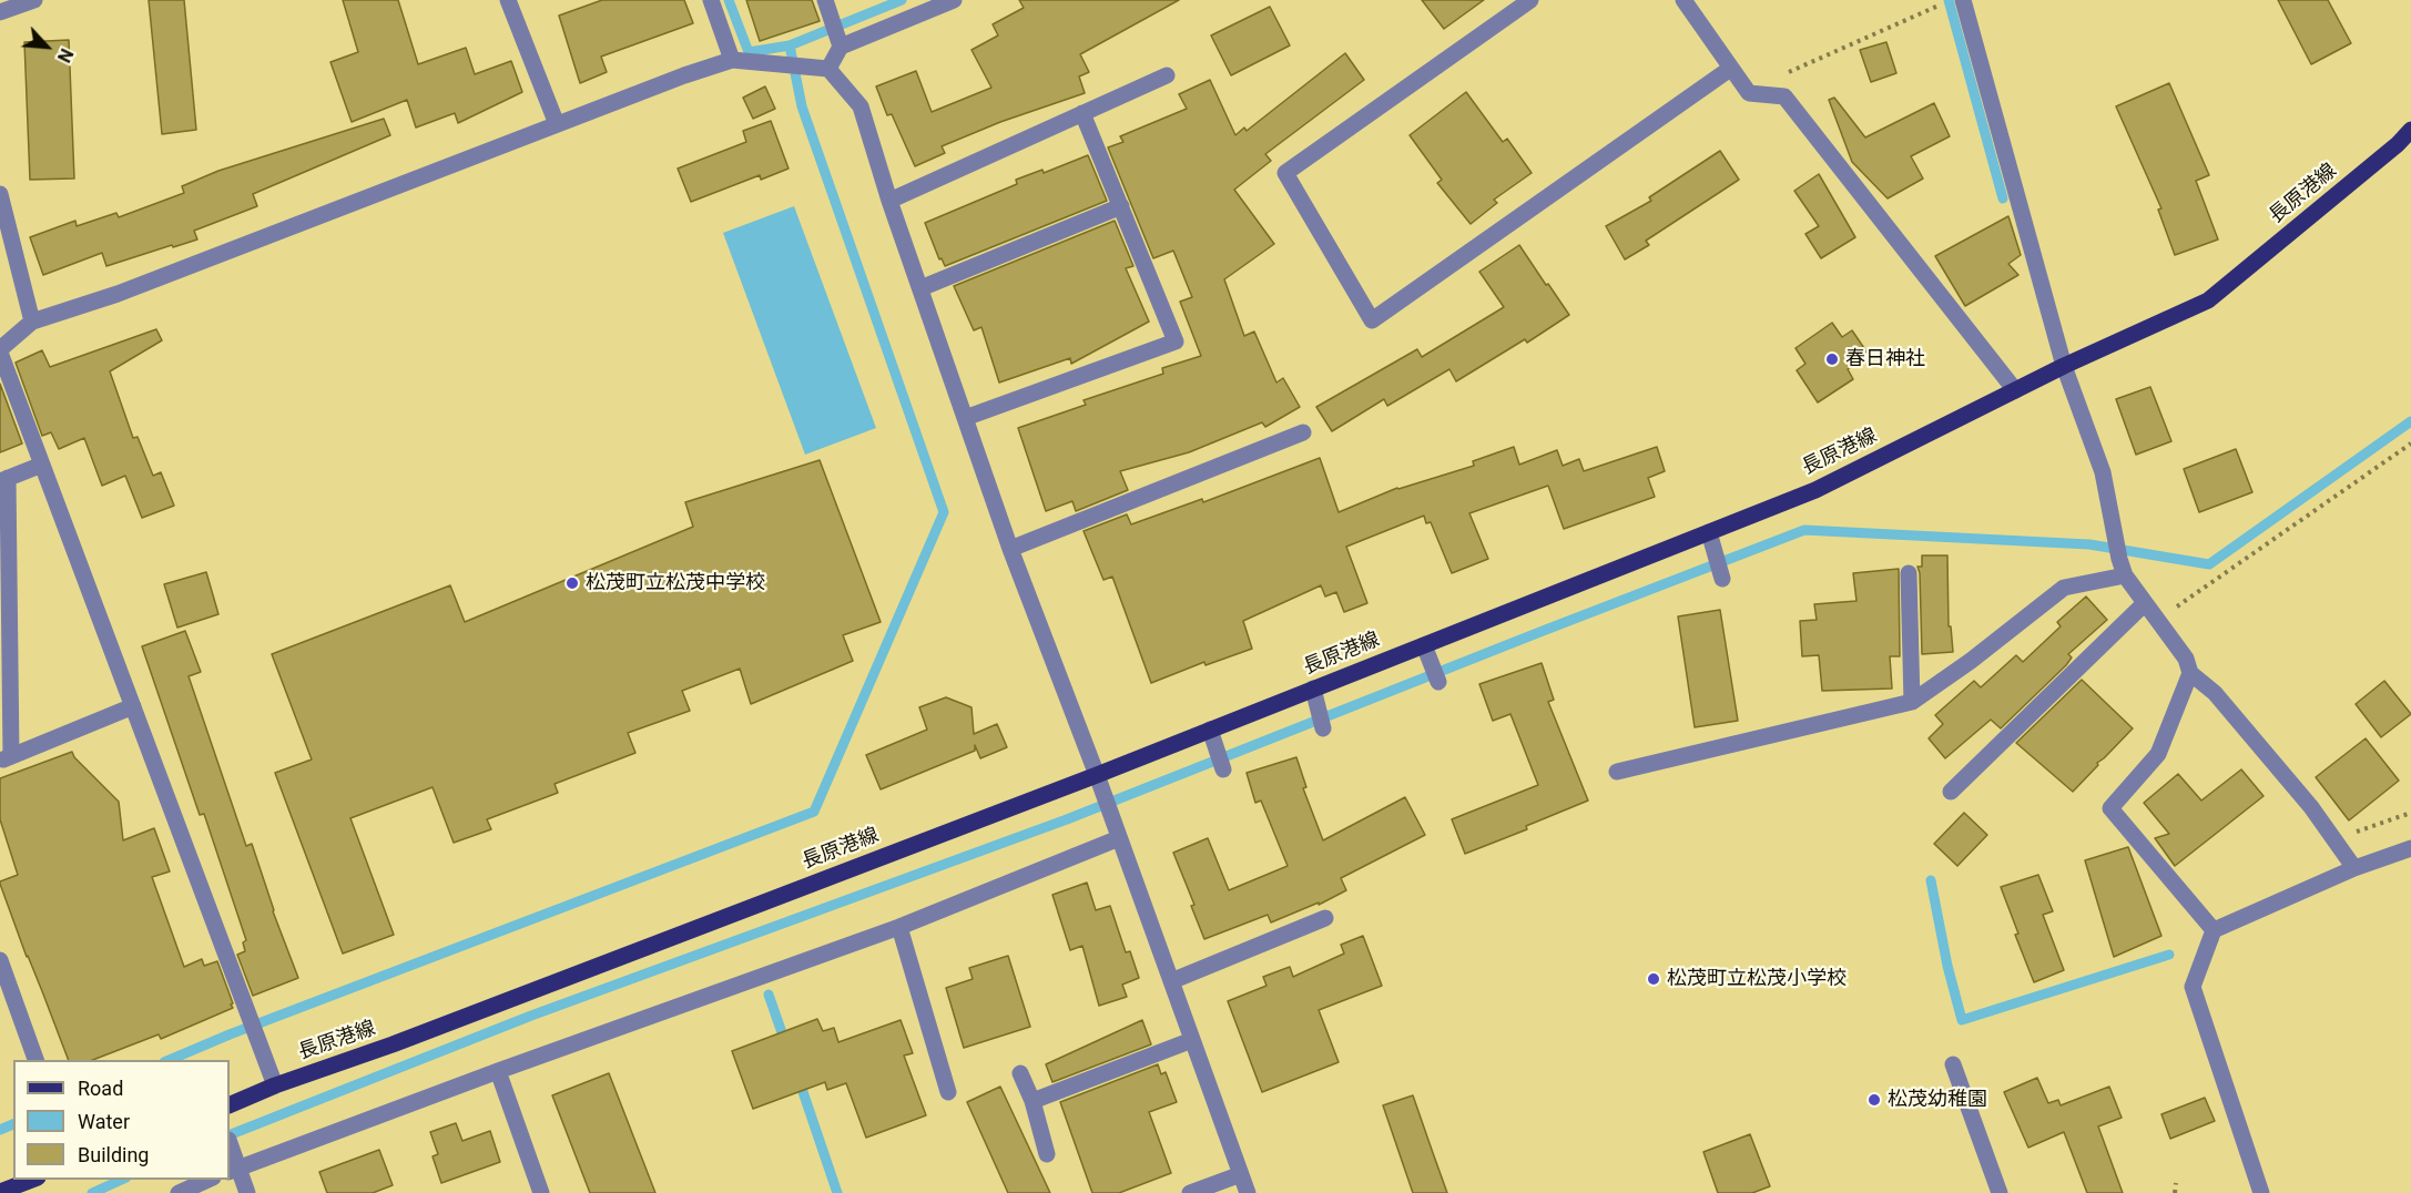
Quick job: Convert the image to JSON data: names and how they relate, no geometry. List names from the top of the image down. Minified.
{"streets":{"main road":["長原港線"]},"places":["春日神社","松茂町立松茂中学校","松茂町立松茂小学校","松茂幼稚園"],"legend":["Road","Water","Building"],"north":"bottom right"}
